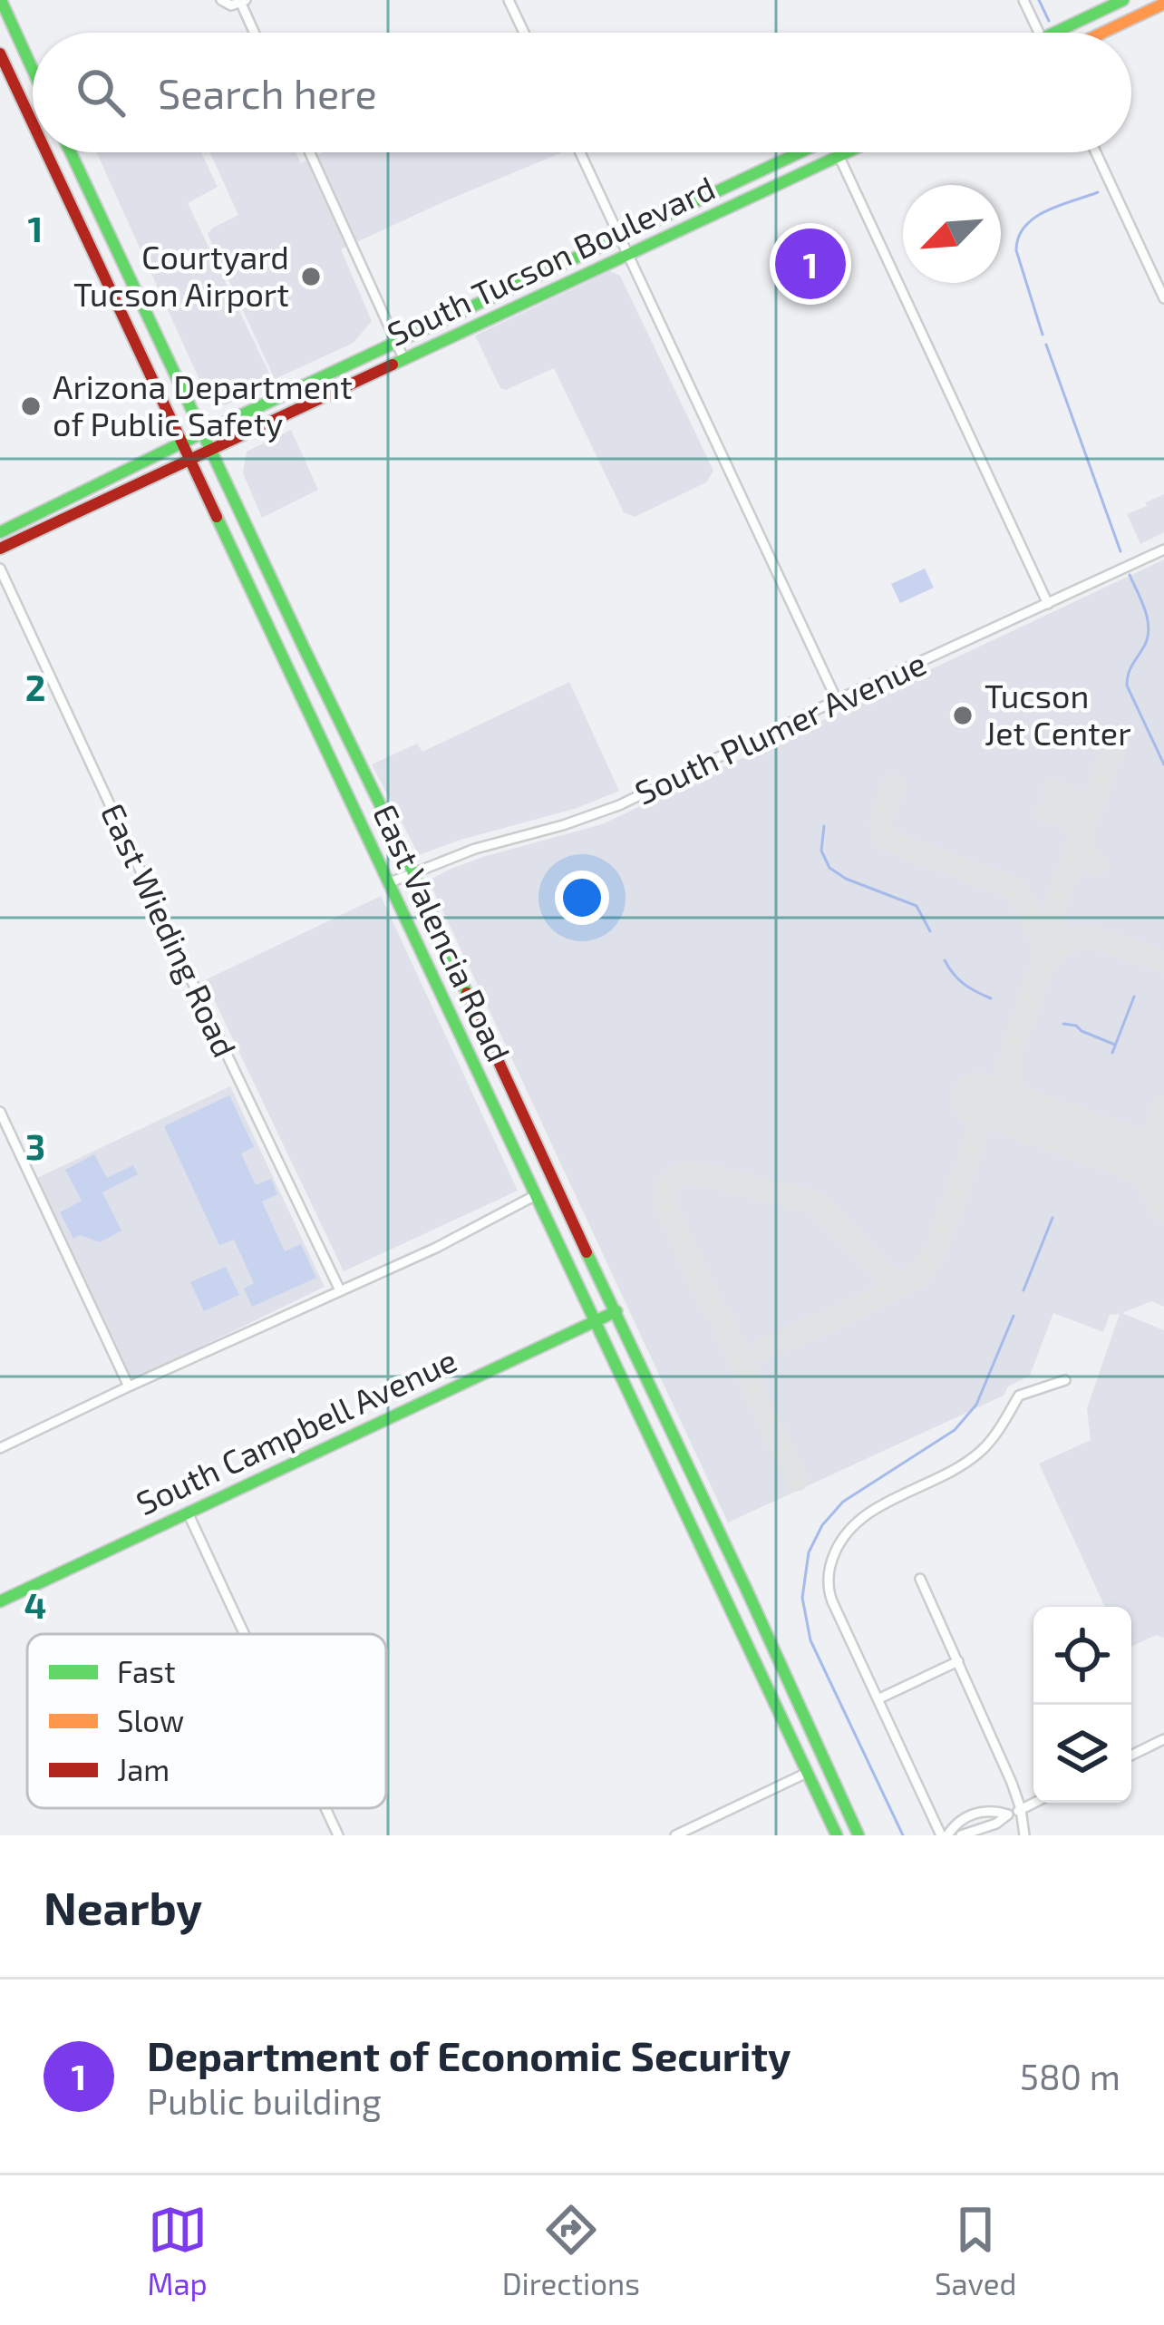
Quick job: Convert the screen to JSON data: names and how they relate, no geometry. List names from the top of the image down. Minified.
{"streets":{"main road":["South Tucson Boulevard","East Valencia Road","South Campbell Avenue"],"street":["South Plumer Avenue","East Wieding Road"]},"crossings":[["South Tucson Boulevard","East Valencia Road"],["South Plumer Avenue","East Valencia Road"],["East Valencia Road","South Campbell Avenue"]],"places":["Courtyard Tucson Airport","Arizona Department of Public Safety","Tucson Jet Center"],"legend":["Fast","Slow","Jam"],"north":"bottom left","page":{"search":"Search here","pins":"1","heading":"Nearby","list":[{"mark":"1","name":"Department of Economic Security","note":"Public building","value":"580 m"}],"nav":["Map","Directions","Saved"]},"grid":{"rows":["1","2","3","4"]}}
